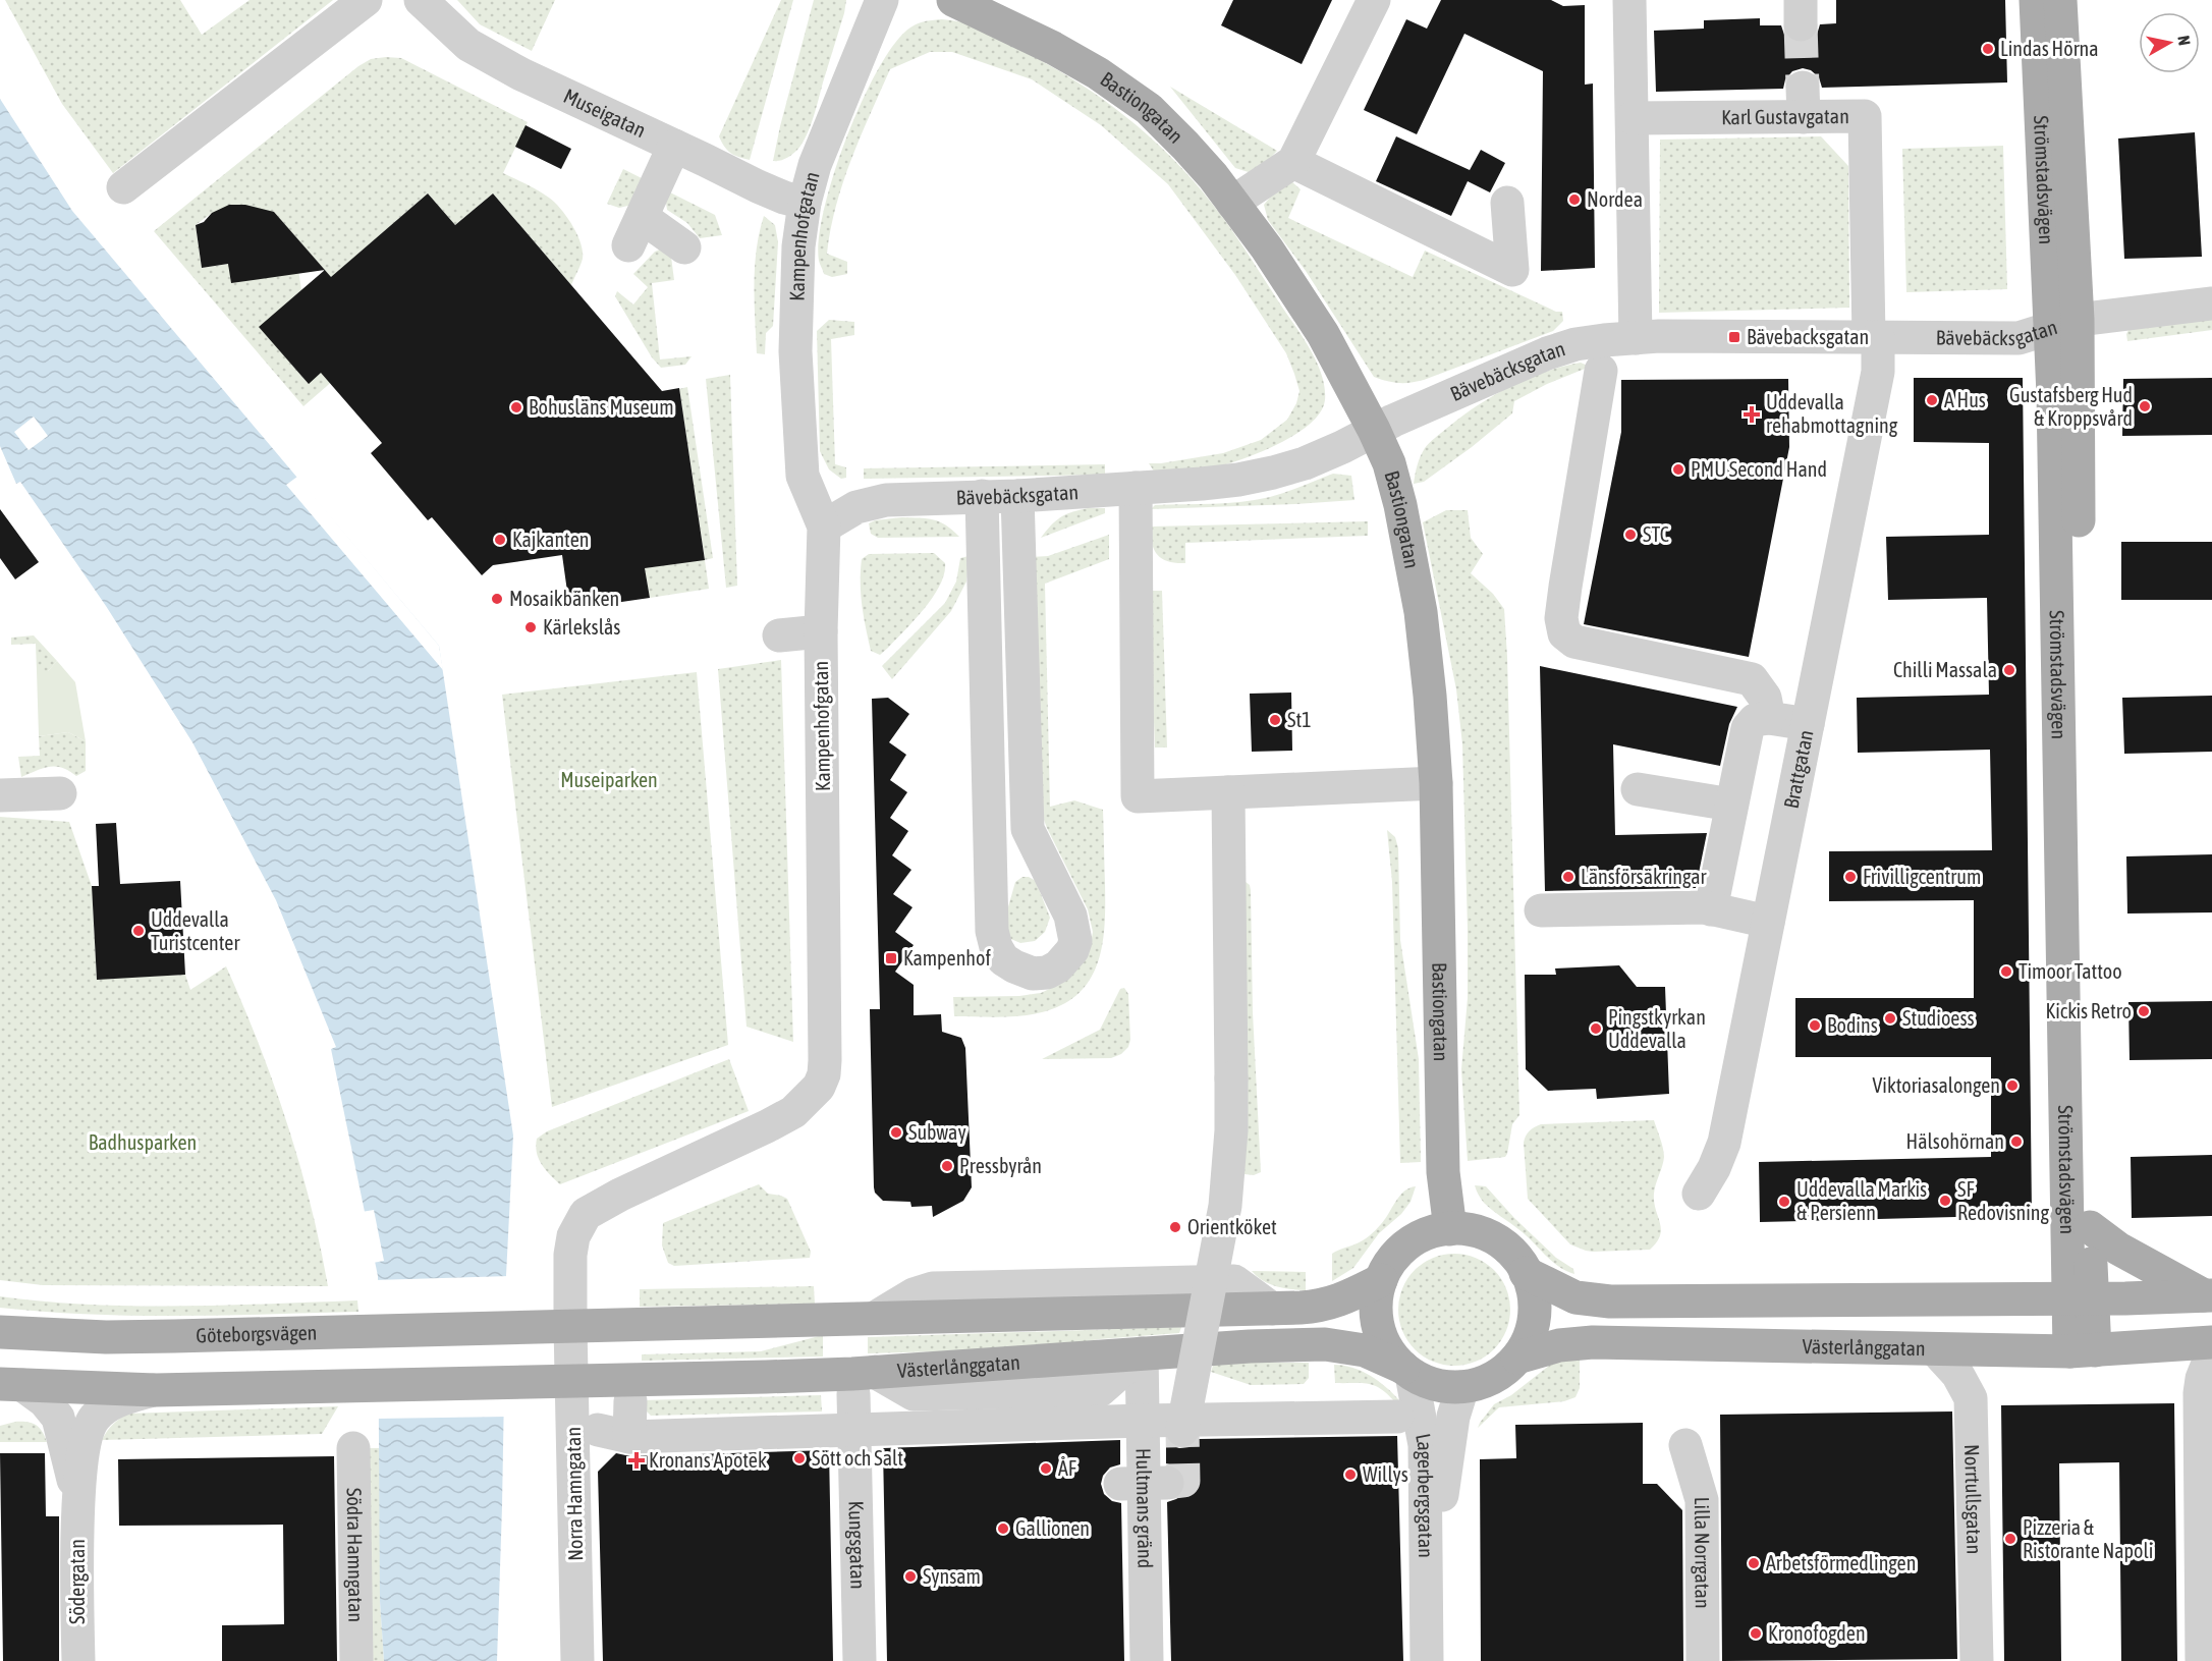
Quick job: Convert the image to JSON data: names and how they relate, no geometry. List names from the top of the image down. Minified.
{"streets":{"main road":["Bastiongatan","Strömstadsvägen","Göteborgsvägen","Västerlånggatan"],"street":["Museigatan","Karl Gustavgatan","Kampenhofgatan","Bävebäcksgatan","Brattgatan","Norra Hamngatan","Lagerbergsgatan","Norrtullsgatan","Hultmans gränd","Kungsgatan","Lilla Norrgatan","Södra Hamngatan","Södergatan"]},"crossings":[["Bastiongatan","Bävebäcksgatan"],["Bastiongatan","Västerlånggatan"],["Bastiongatan","Lagerbergsgatan"],["Museigatan","Kampenhofgatan"],["Karl Gustavgatan","Bävebäcksgatan"],["Karl Gustavgatan","Brattgatan"],["Strömstadsvägen","Bävebäcksgatan"],["Strömstadsvägen","Västerlånggatan"],["Kampenhofgatan","Bävebäcksgatan"],["Kampenhofgatan","Göteborgsvägen"],["Kampenhofgatan","Norra Hamngatan"],["Bävebäcksgatan","Brattgatan"],["Göteborgsvägen","Norra Hamngatan"],["Västerlånggatan","Norra Hamngatan"],["Västerlånggatan","Lagerbergsgatan"],["Västerlånggatan","Norrtullsgatan"],["Västerlånggatan","Hultmans gränd"],["Västerlånggatan","Kungsgatan"],["Västerlånggatan","Södergatan"]],"parks":["Museiparken","Badhusparken"],"places":{"other":["Lindas Hörna","Nordea","A Hus","Gustafsberg Hud & Kroppsvård","Bohusläns Museum","PMU Second Hand","STC","Kajkanten","Mosaikbänken","Kärlekslås","Chilli Massala","St1","Länsförsäkringar","Frivilligcentrum","Uddevalla Turistcenter","Timoor Tattoo","Kickis Retro","Studioess","Bodins","Pingstkyrkan Uddevalla","Viktoriasalongen","Subway","Hälsohörnan","Pressbyrån","SF Redovisning","Uddevalla Markis & Persienn","Orientköket","Sött och Salt","ÅF","Willys","Gallionen","Pizzeria & Ristorante Napoli","Arbetsförmedlingen","Synsam","Kronofogden"],"transit":["Bävebacksgatan","Kampenhof"],"health":["Uddevalla rehabmottagning","Kronans Apotek"]},"north":"right"}
